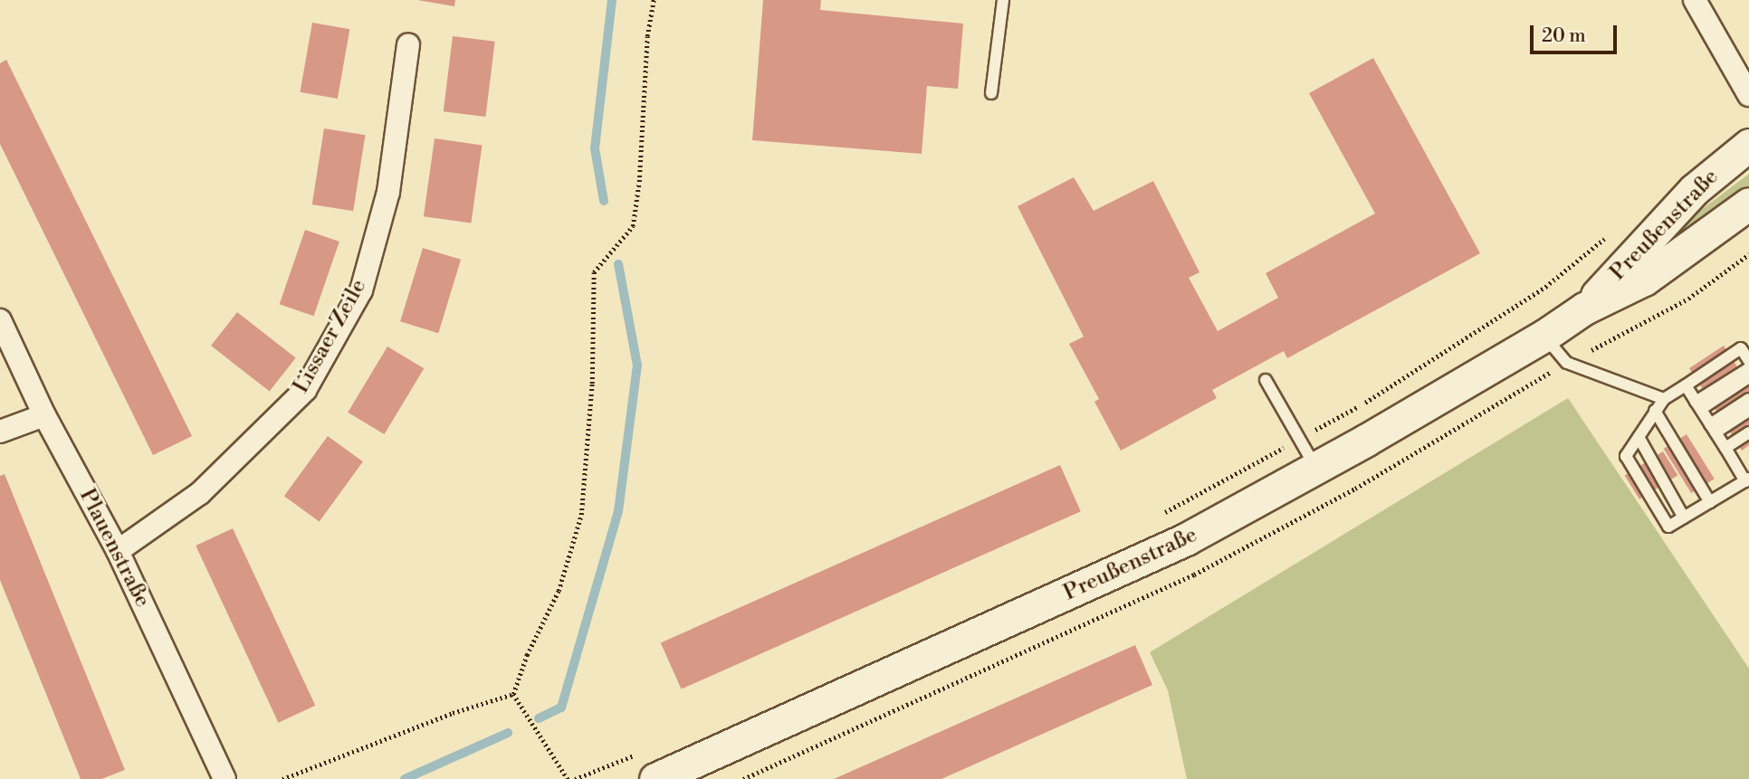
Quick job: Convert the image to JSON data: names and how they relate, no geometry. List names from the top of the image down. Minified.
{"streets":{"main road":["Preußenstraße"],"street":["Lissaer Zeile","Plauenstraße"]},"crossings":[["Lissaer Zeile","Plauenstraße"]],"scale_bar":"20 m"}
